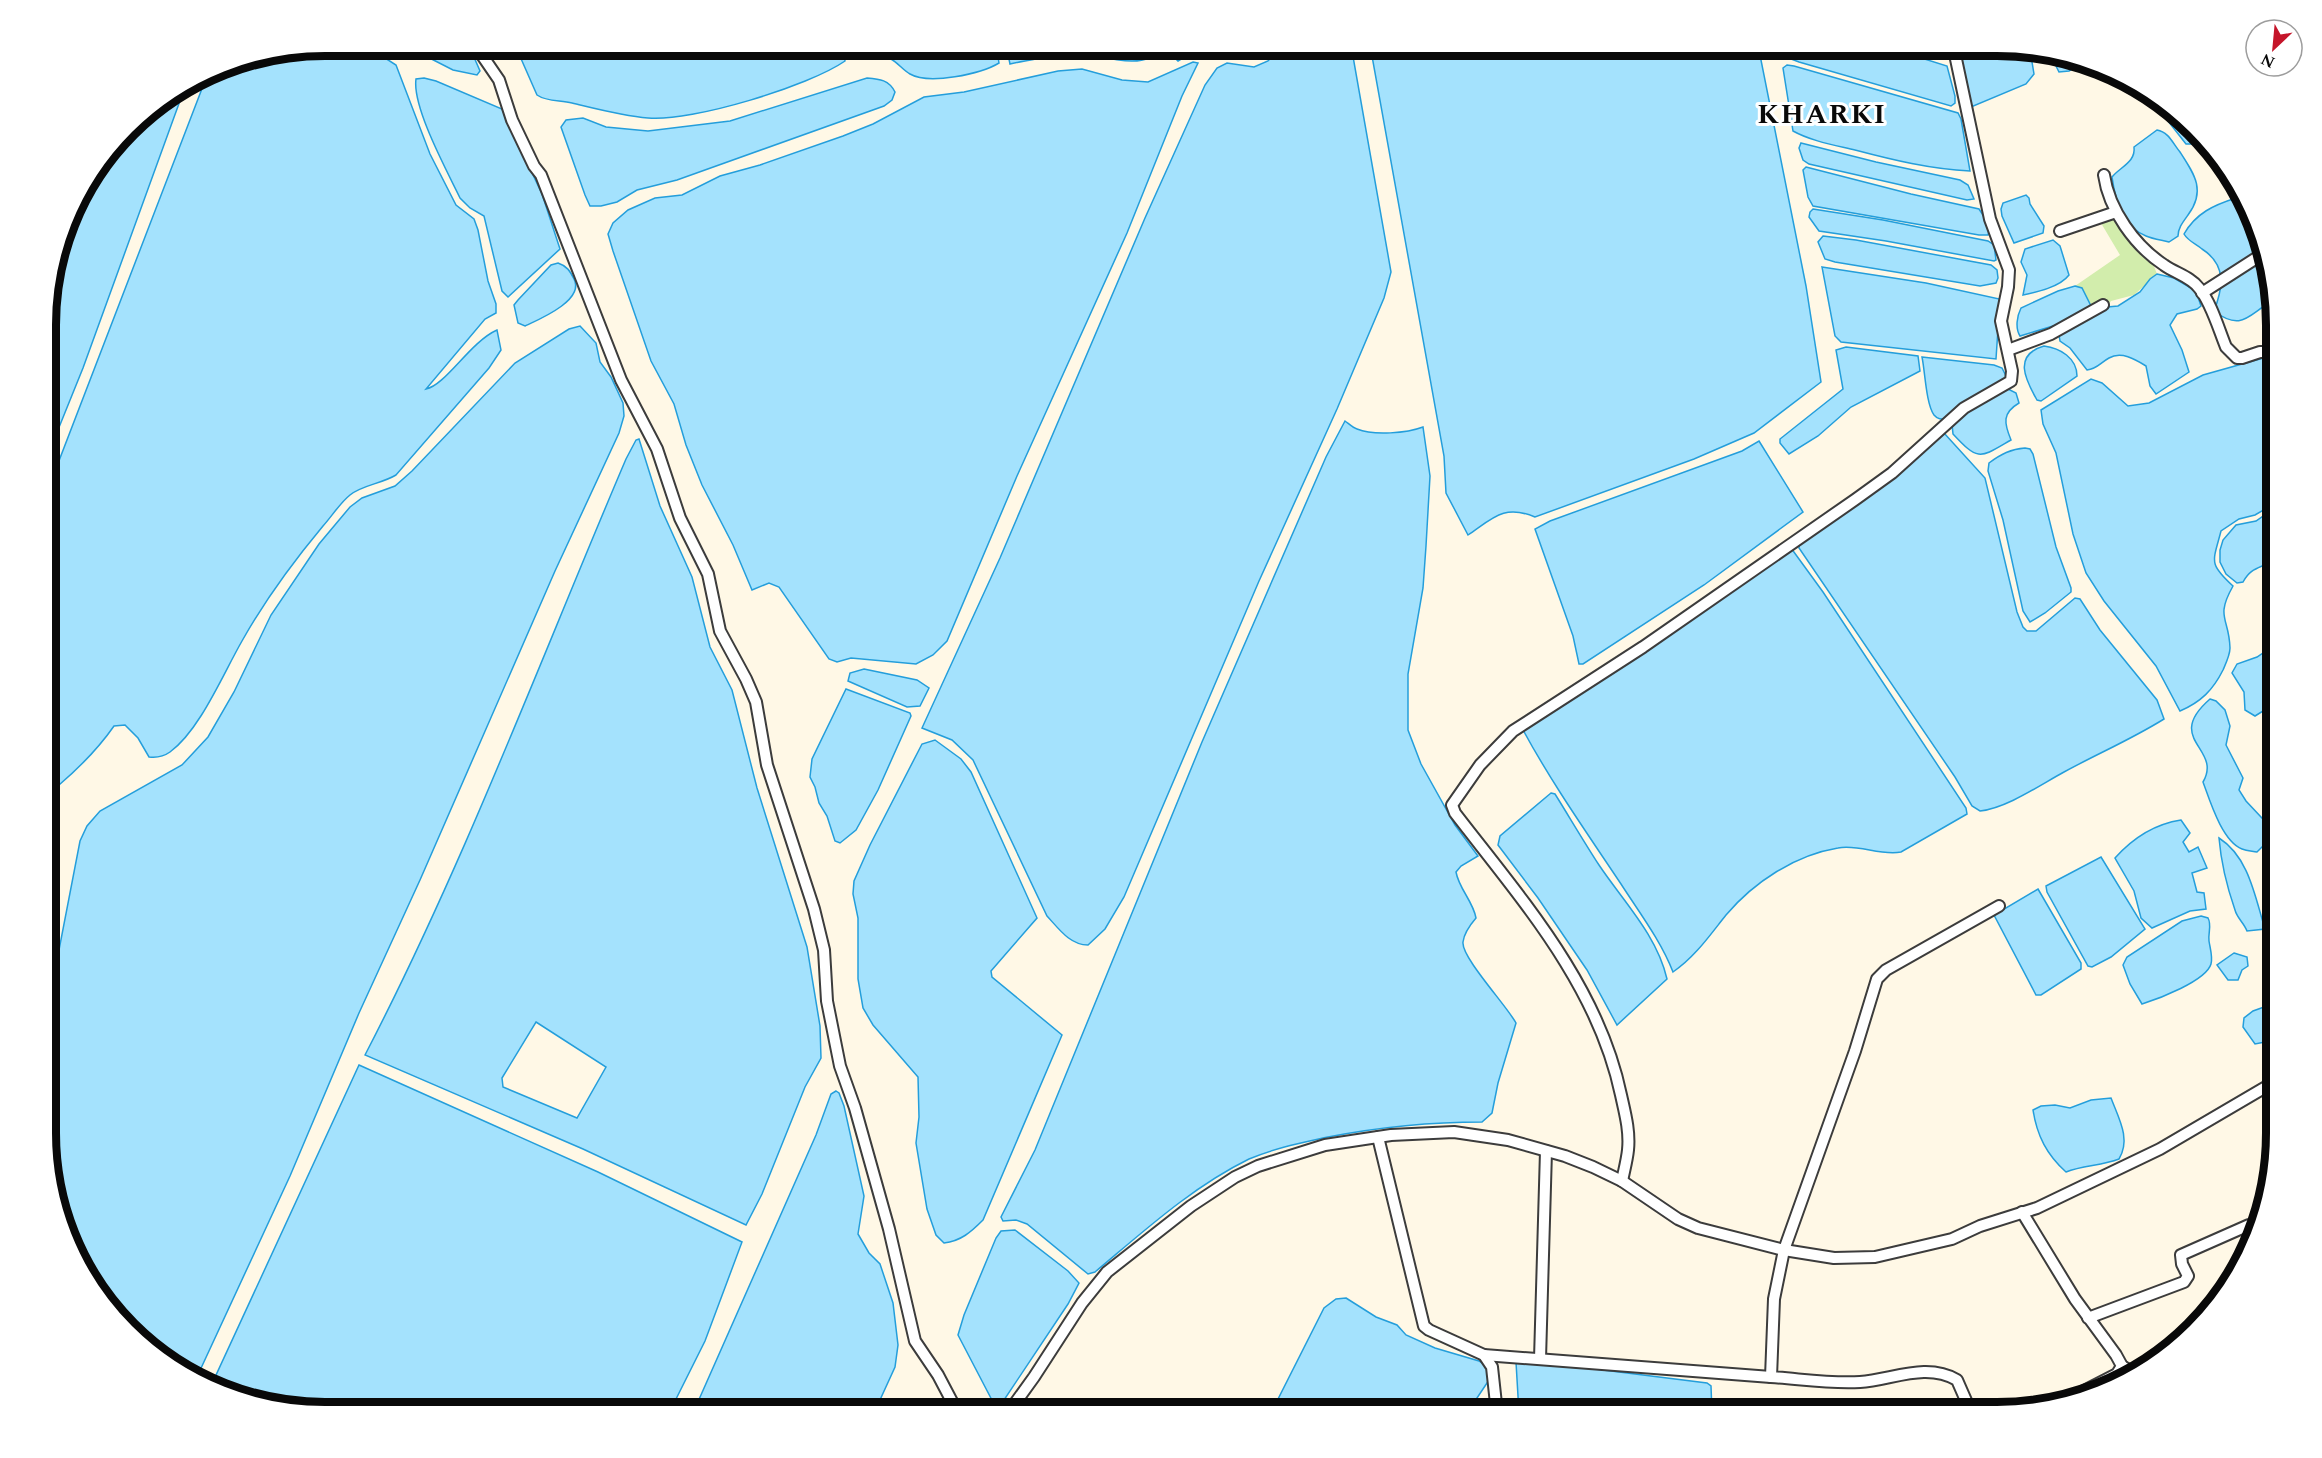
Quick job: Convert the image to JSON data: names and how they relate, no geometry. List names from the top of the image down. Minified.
{"districts":["KHARKI"],"north":"bottom left"}
